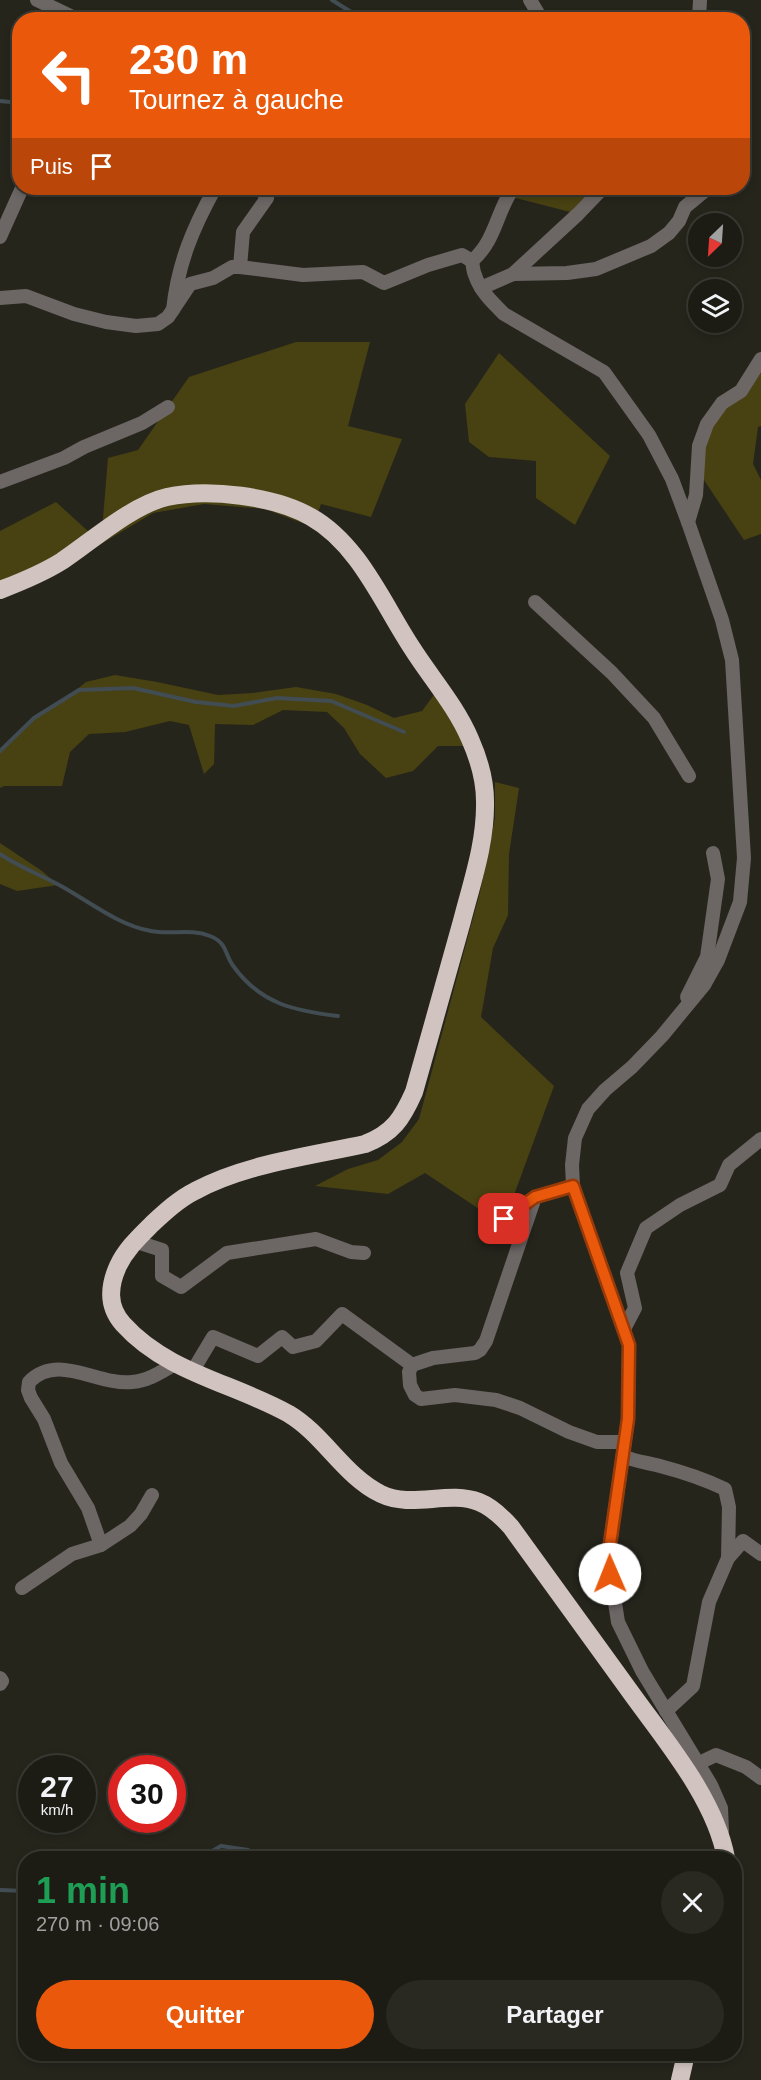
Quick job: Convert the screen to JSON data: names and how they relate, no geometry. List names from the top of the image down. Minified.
{"north":"bottom left","page":{"turn":["230 m","Tournez à gauche"],"then":"Puis","speed":"27 km/h","limit":"30","heading":["1 min","270 m · 09:06"],"buttons":["Quitter","Partager"]}}
